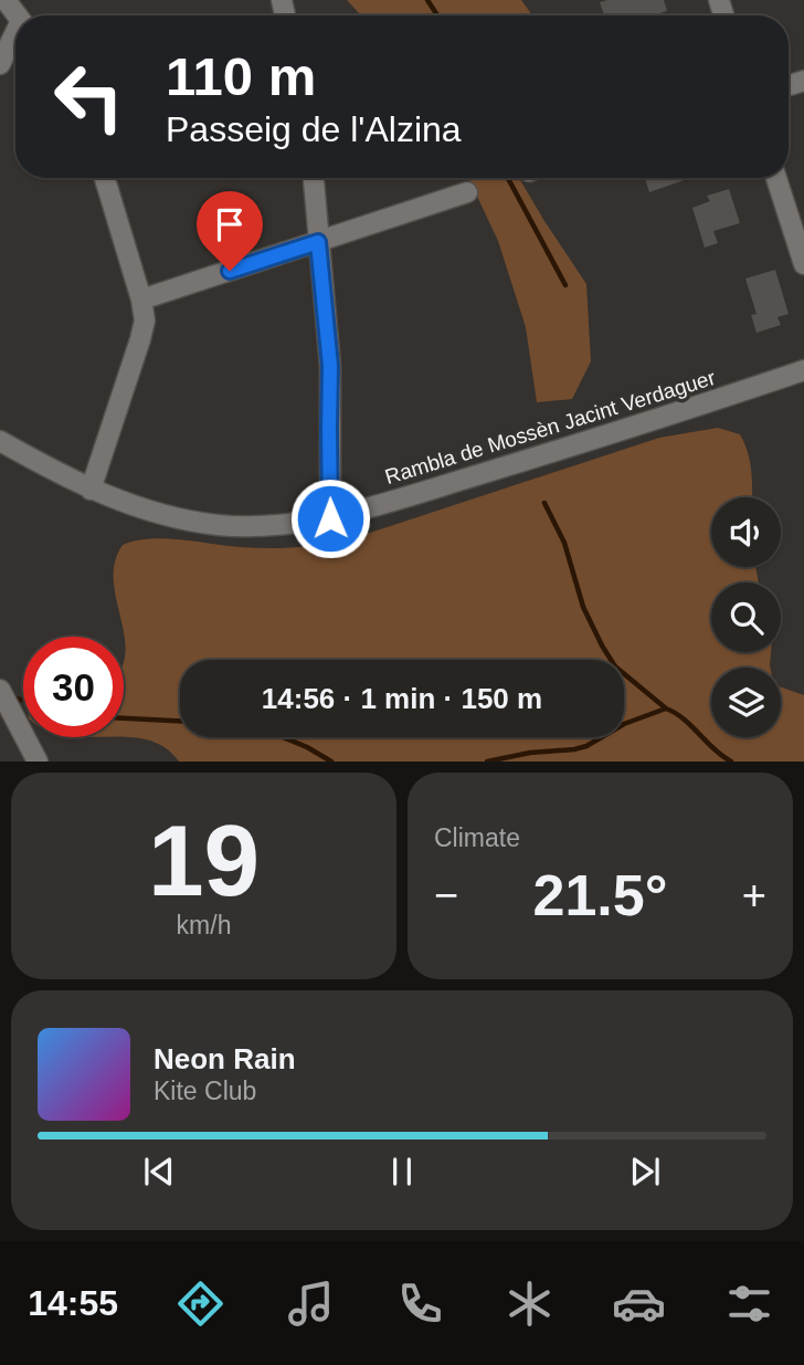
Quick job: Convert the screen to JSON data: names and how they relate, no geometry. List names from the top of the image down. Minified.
{"streets":{"street":["Rambla de Mossèn Jacint Verdaguer"]},"page":{"turn":["110 m","Passeig de l'Alzina"],"limit":"30","trip":"14:56 · 1 min · 150 m","tile":[["19","km/h"],"Climate"],"heat":["−","21.5°","+"],"song":["Neon Rain","Kite Club"],"tabs":"14:55"}}
